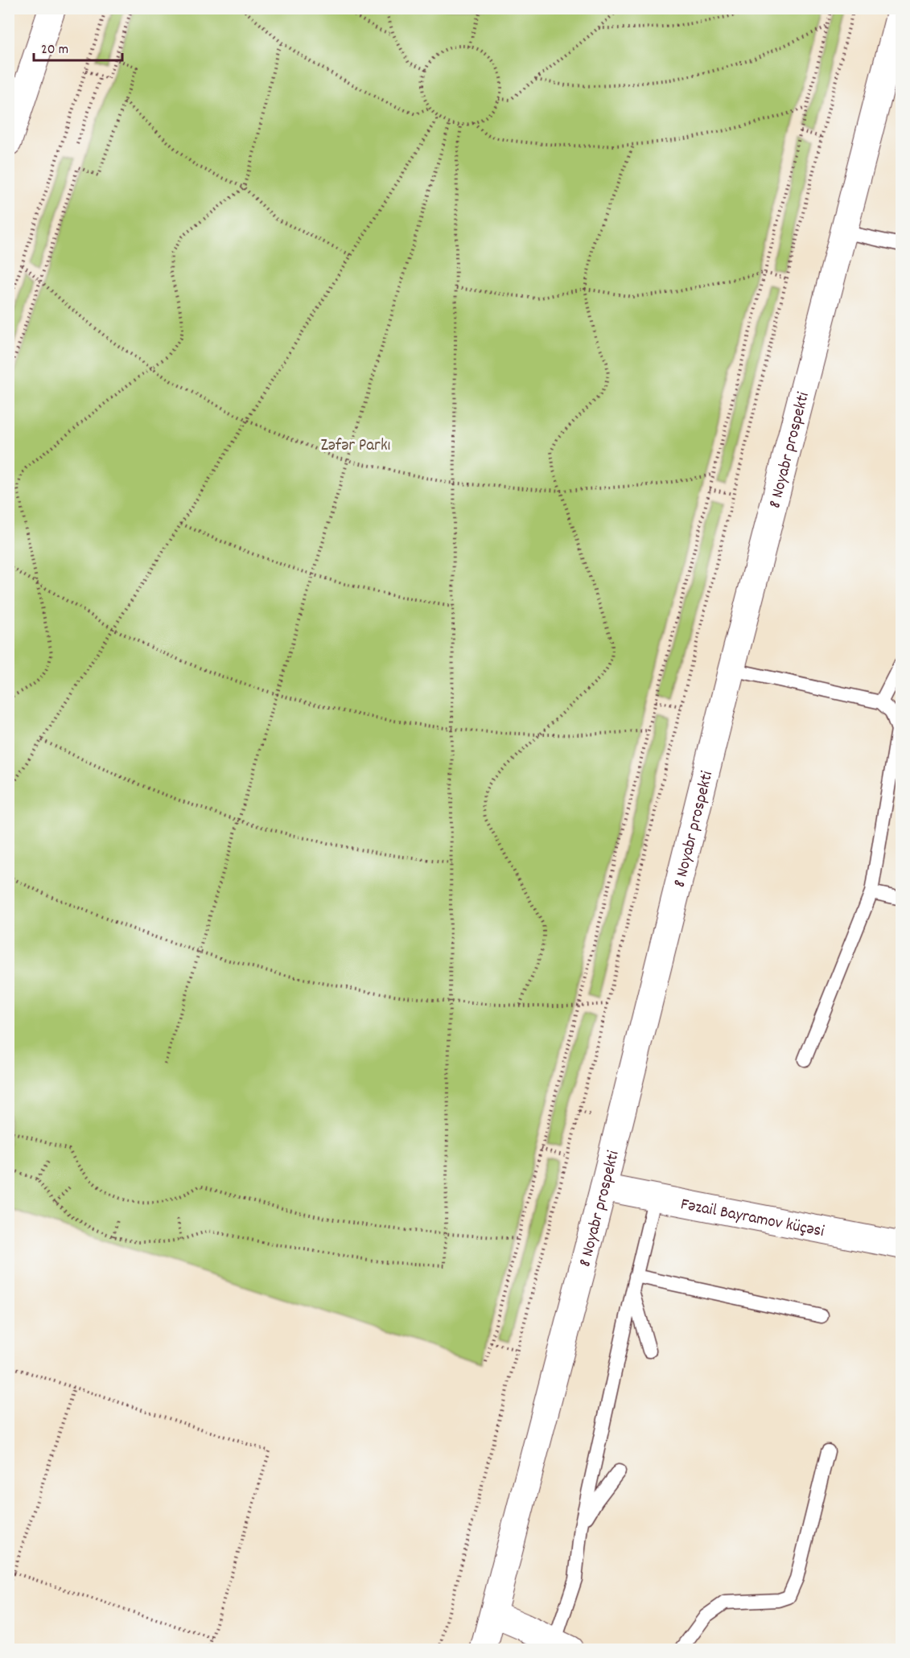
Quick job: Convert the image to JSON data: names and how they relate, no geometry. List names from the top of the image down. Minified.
{"streets":{"main road":["8 Noyabr prospekti","Fəzail Bayramov küçəsi"]},"crossings":[["8 Noyabr prospekti","Fəzail Bayramov küçəsi"]],"parks":["Zəfər Parkı"],"scale_bar":"20 m"}
